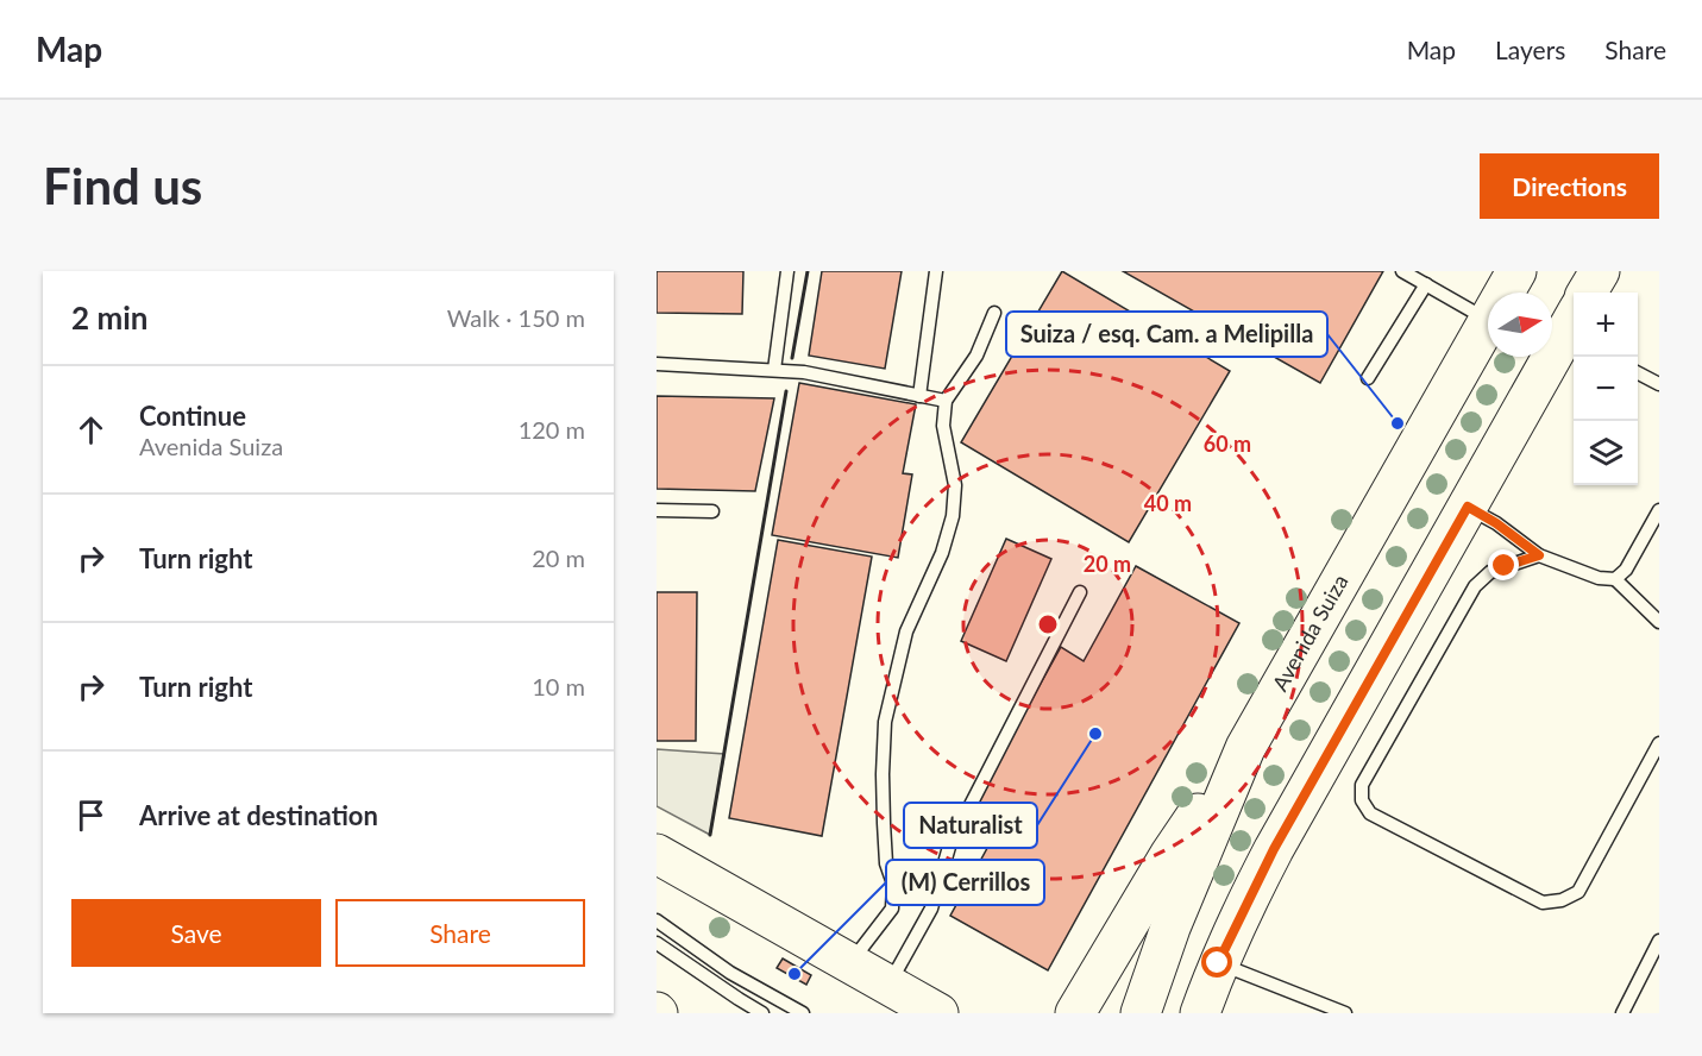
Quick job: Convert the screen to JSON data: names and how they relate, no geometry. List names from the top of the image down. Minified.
{"streets":{"main road":["Avenida Suiza"]},"places":["Suiza / esq. Cam. a Melipilla","Naturalist","(M) Cerrillos"],"north":"right","page":{"header":"Map","nav":["Map","Layers","Share"],"buttons":["Directions",["Save","Share"]],"title":"Find us","heading":["2 min","Walk · 150 m"],"map_buttons":["+","−"],"list":[["Continue","Avenida Suiza","120 m"],["Turn right","20 m"],["Turn right","10 m"],"Arrive at destination"]},"rings":["60 m","40 m","20 m"]}
